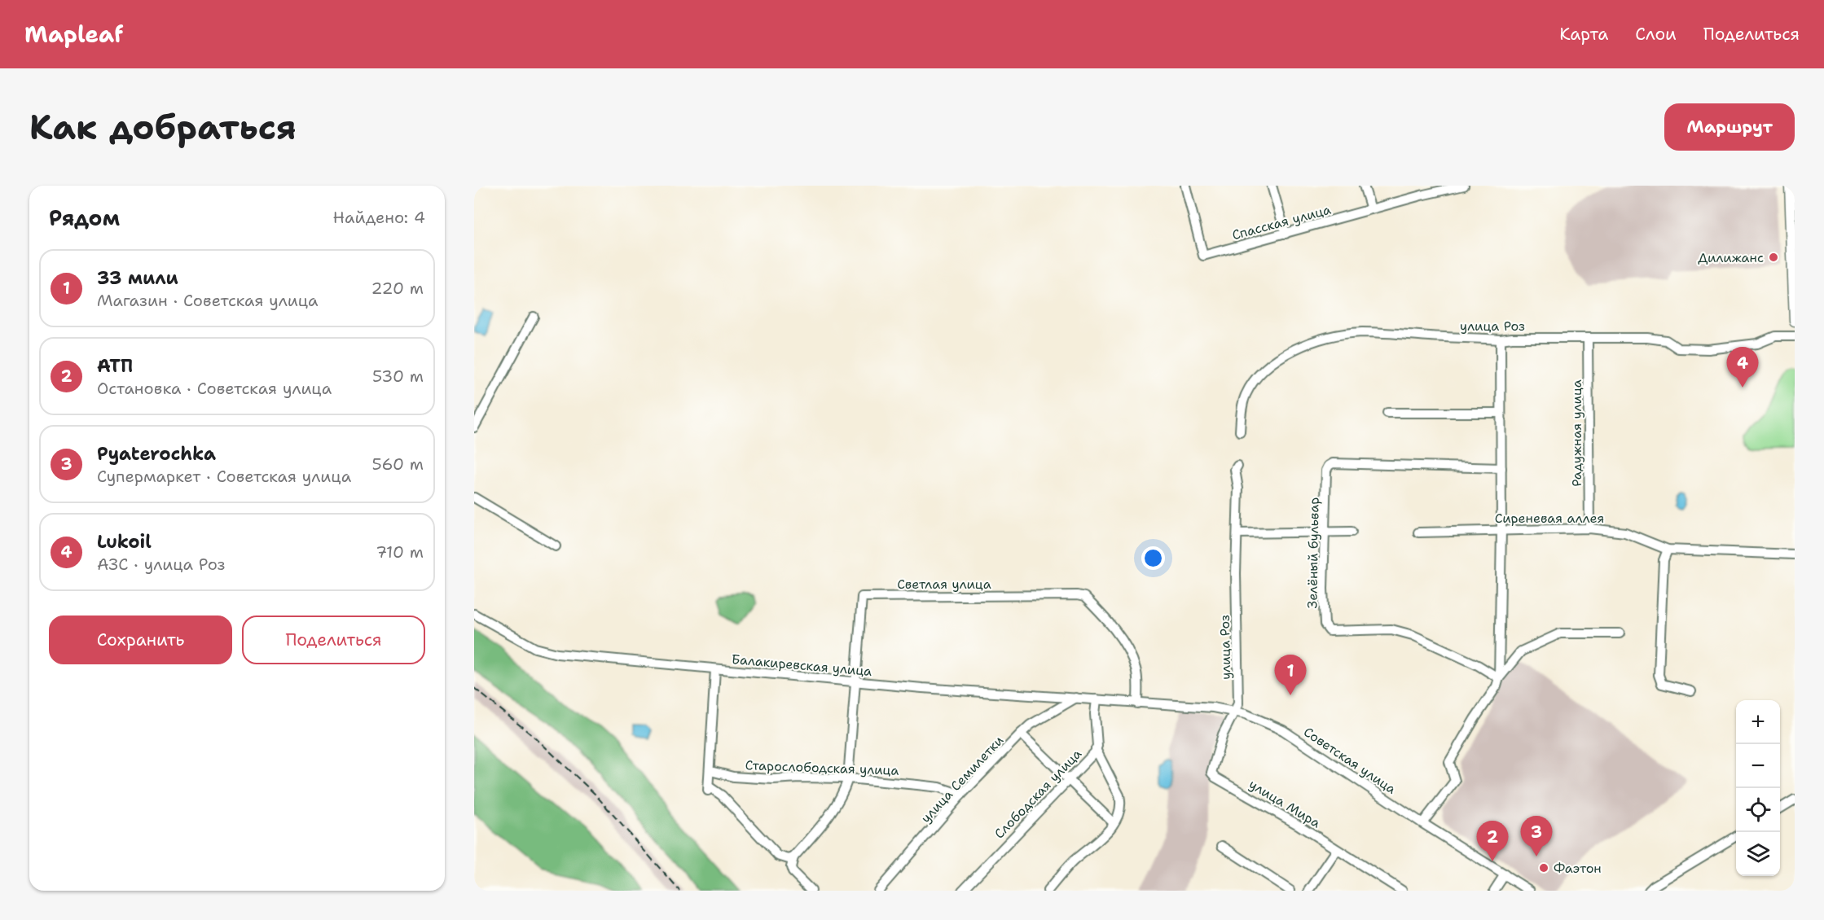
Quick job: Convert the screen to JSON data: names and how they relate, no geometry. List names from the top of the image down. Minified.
{"streets":{"street":["Спасская улица","улица Роз","Радужная улица","Сиреневая аллея","Зелёный бульвар","Светлая улица","Балакиревская улица","Советская улица","Старослободская улица","улица Семилетки","Слободская улица","улица Мира"]},"crossings":[["улица Роз","Радужная улица"],["улица Роз","Советская улица"],["улица Роз","улица Мира"],["Радужная улица","Сиреневая аллея"],["Светлая улица","Балакиревская улица"],["Светлая улица","Советская улица"],["Светлая улица","Старослободская улица"],["Балакиревская улица","Советская улица"],["Балакиревская улица","улица Семилетки"],["Балакиревская улица","Слободская улица"],["Советская улица","улица Мира"],["Старослободская улица","улица Семилетки"]],"places":["Дилижанс","Фаэтон"],"page":{"header":"Mapleaf","nav":["Карта","Слои","Поделиться"],"buttons":["Маршрут",["Сохранить","Поделиться"]],"title":"Как добраться","heading":["Рядом","Найдено: 4"],"list":[{"mark":"1","name":"33 мили","note":"Магазин · Советская улица","value":"220 m"},{"mark":"2","name":"АТП","note":"Остановка · Советская улица","value":"530 m"},{"mark":"3","name":"Pyaterochka","note":"Супермаркет · Советская улица","value":"560 m"},{"mark":"4","name":"Lukoil","note":"АЗС · улица Роз","value":"710 m"}],"pins":["4","1","3","2"],"map_buttons":["+","−"]}}
